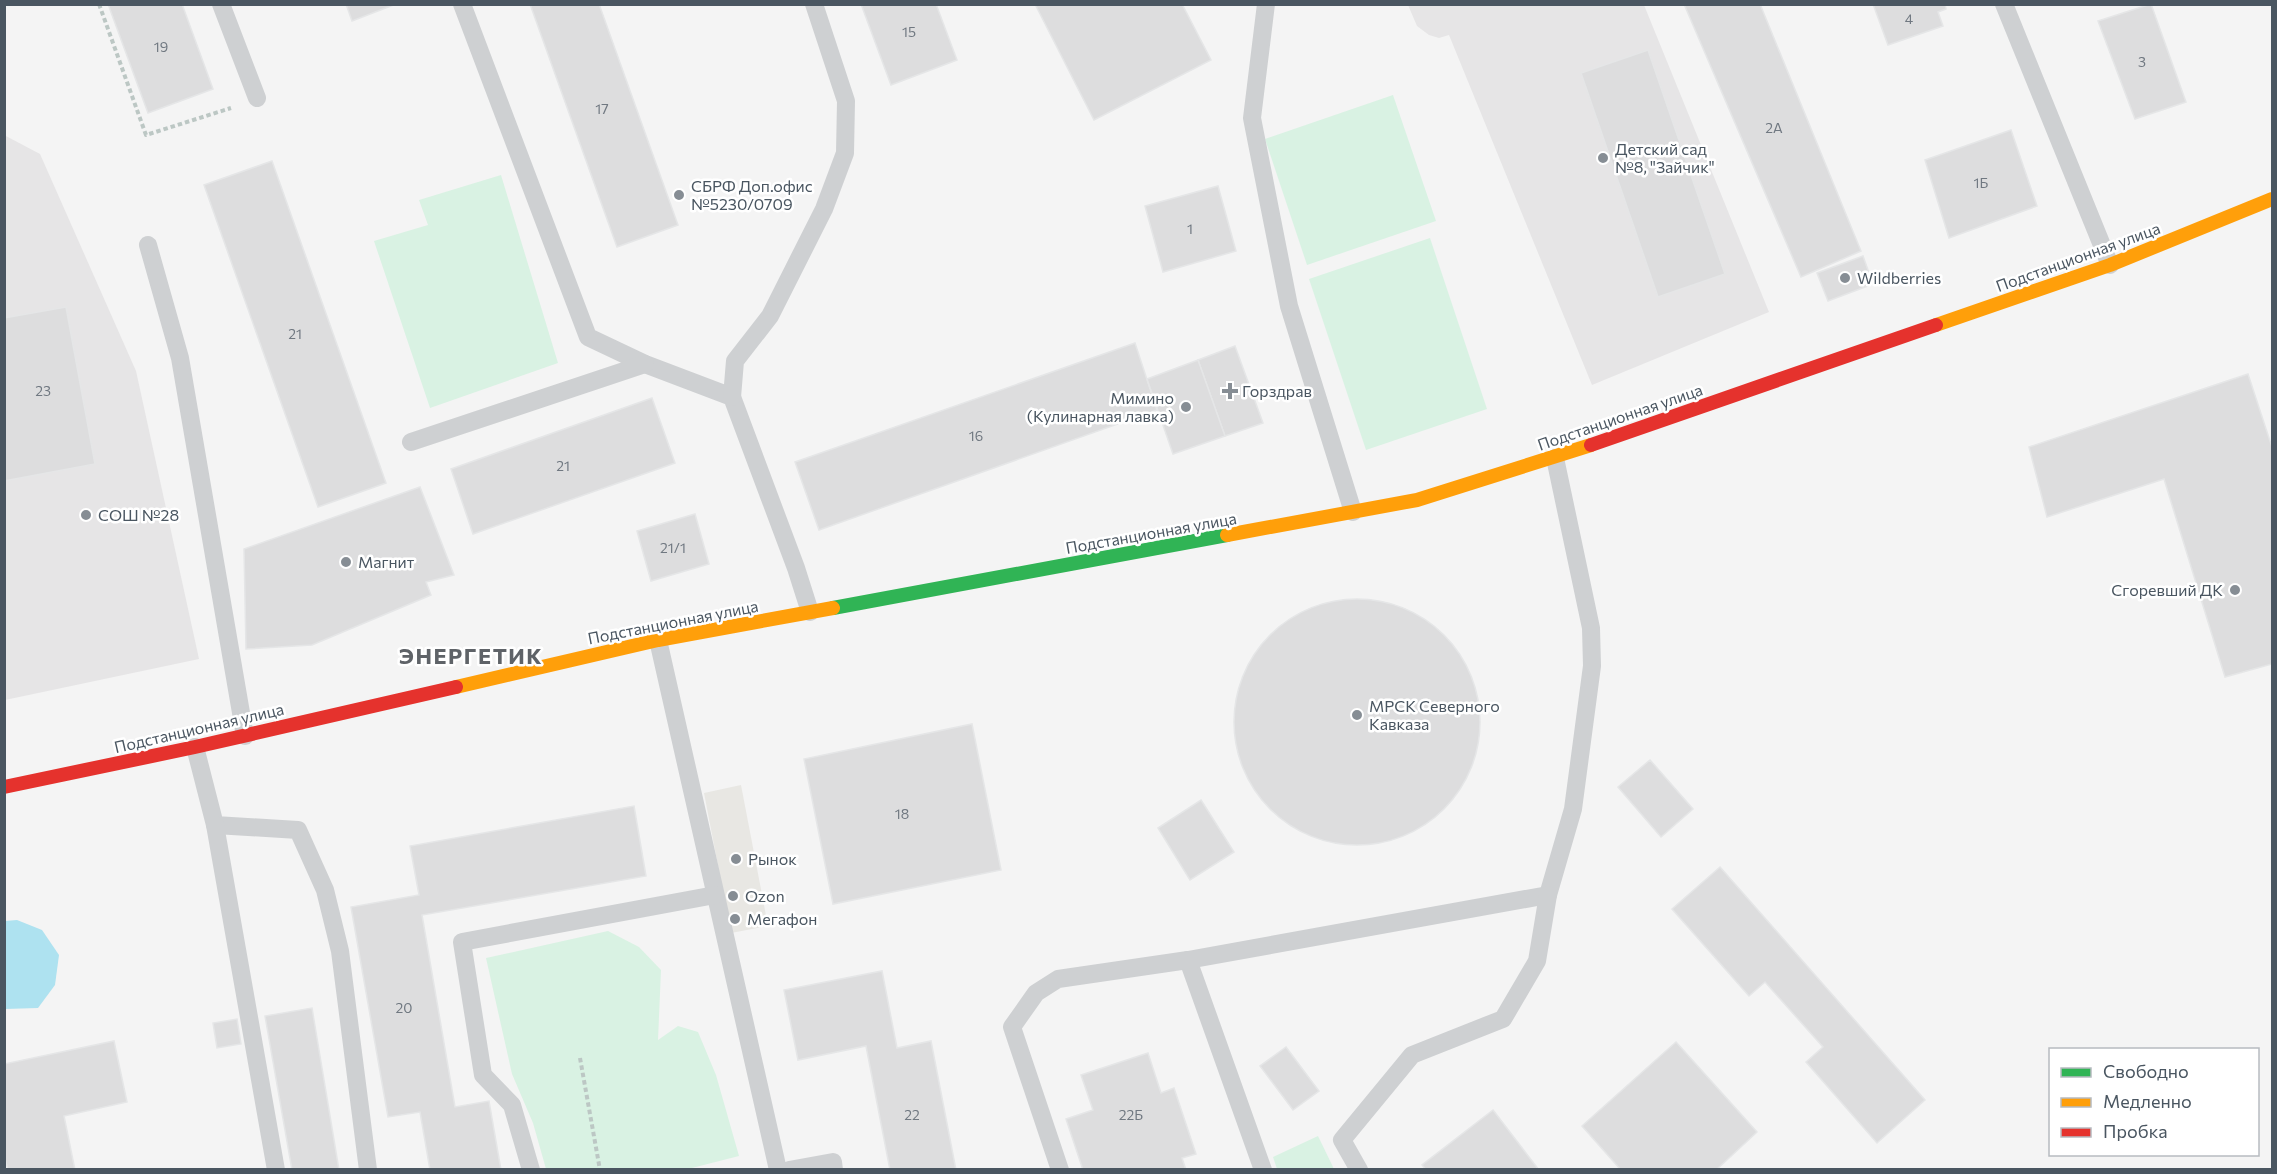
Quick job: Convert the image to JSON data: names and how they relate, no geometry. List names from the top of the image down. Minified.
{"streets":{"street":["Подстанционная улица"]},"districts":["ЭНЕРГЕТИК"],"places":{"other":["Детский сад №8, \"Зайчик\"","СБРФ Доп.офис №5230/0709","Wildberries","Мимино (Кулинарная лавка)","СОШ №28","Магнит","Сгоревший ДК","МРСК Северного Кавказа","Рынок","Ozon","Мегафон"],"health":["Горздрав"]},"house_numbers":["4","15","19","3","17","2А","1Б","1","21","23","16","21","21/1","18","20","22","22Б"],"legend":["Свободно","Медленно","Пробка"]}
